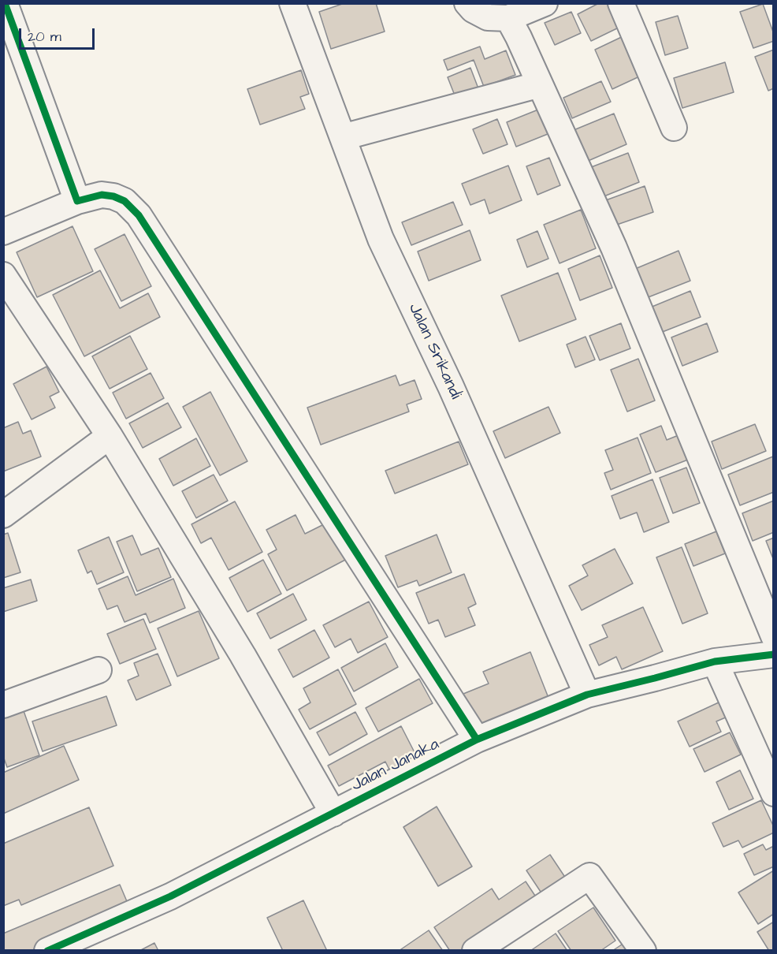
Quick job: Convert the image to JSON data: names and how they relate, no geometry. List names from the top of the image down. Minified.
{"streets":{"street":["Jalan Srikandi","Jalan Janaka"]},"crossings":[["Jalan Srikandi","Jalan Janaka"]],"scale_bar":"20 m"}
